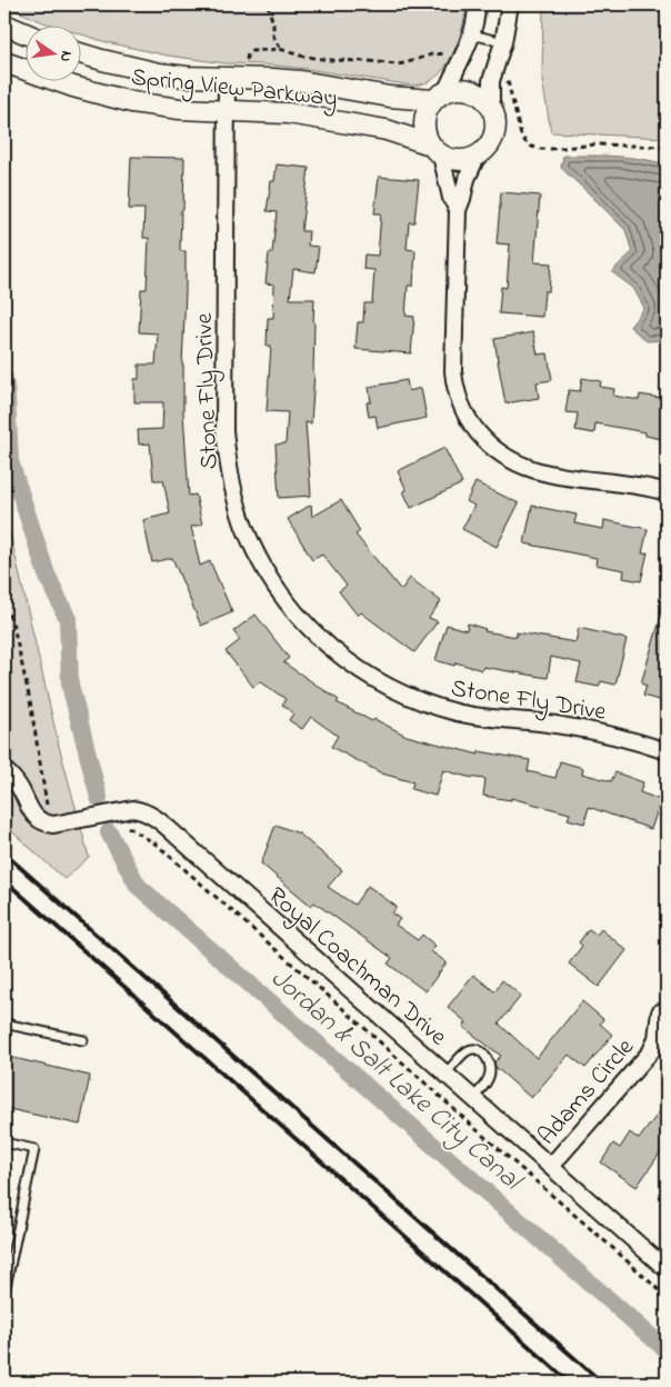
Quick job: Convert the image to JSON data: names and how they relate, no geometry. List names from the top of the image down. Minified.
{"streets":{"street":["Spring View Parkway","Stone Fly Drive","Royal Coachman Drive","Adams Circle"]},"crossings":[["Spring View Parkway","Stone Fly Drive"],["Royal Coachman Drive","Adams Circle"]],"water":["Jordan & Salt Lake City Canal"],"north":"right"}
